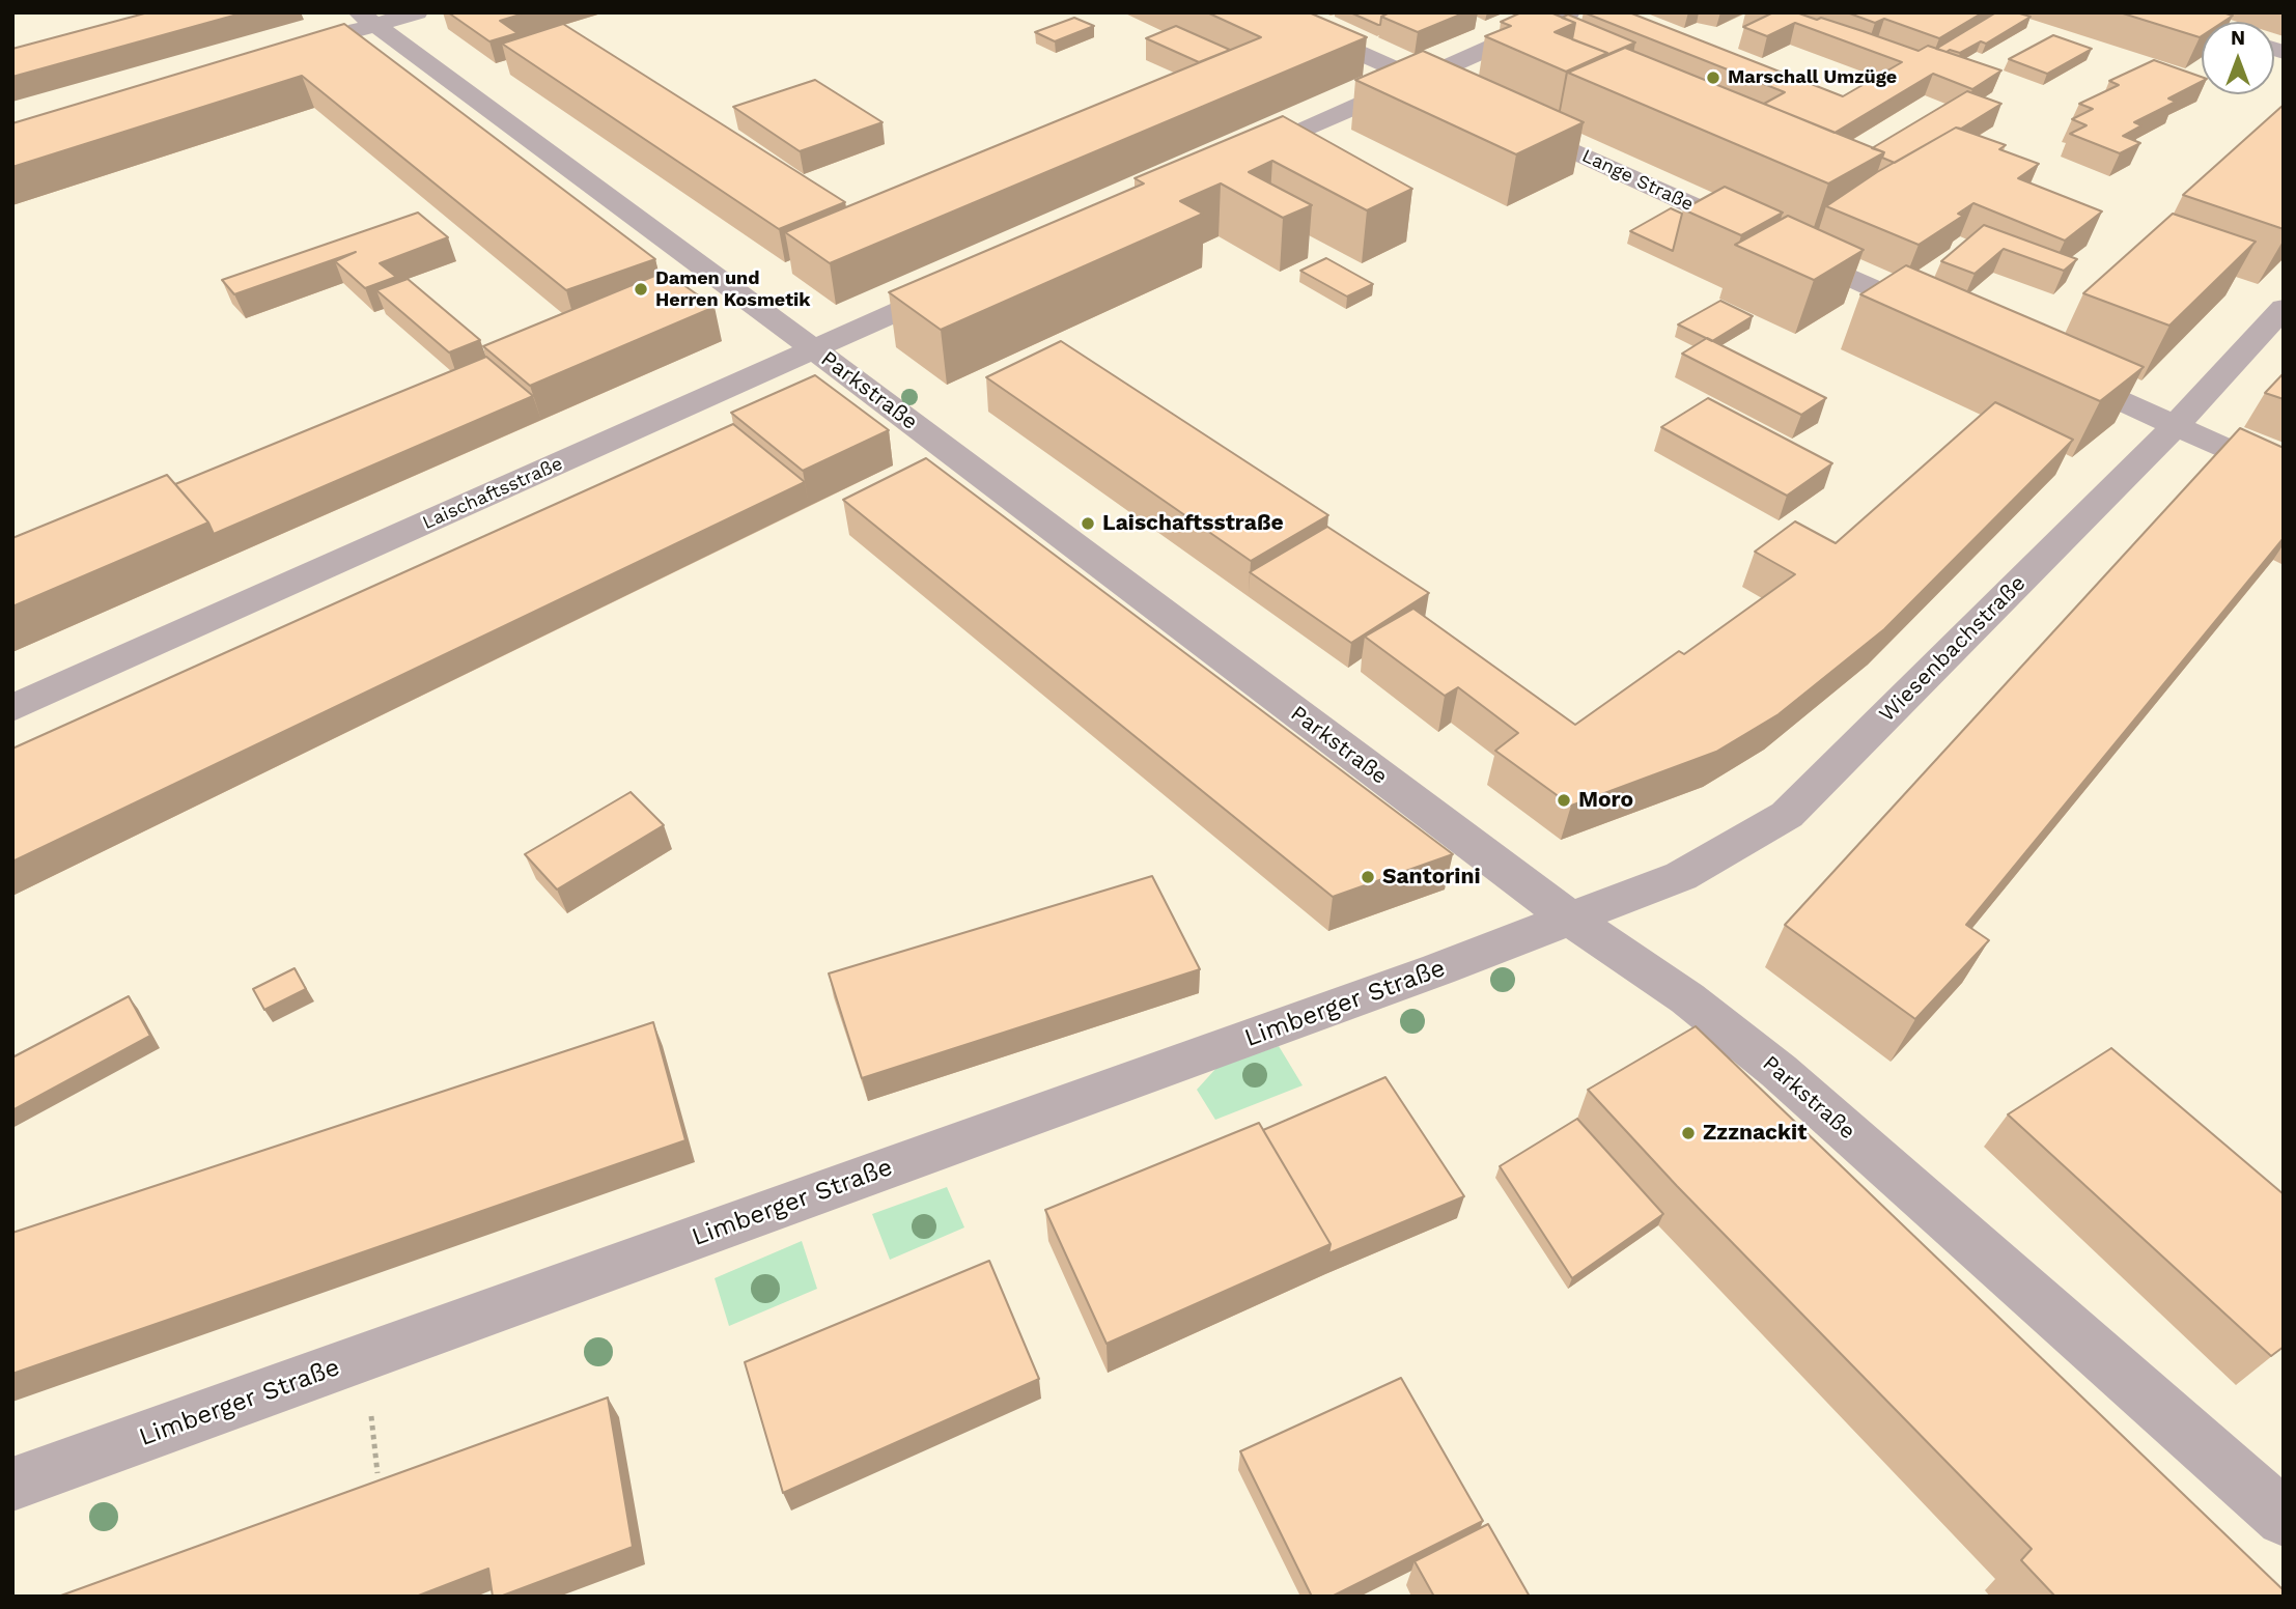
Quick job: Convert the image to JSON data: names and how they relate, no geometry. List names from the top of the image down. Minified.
{"streets":{"street":["Lange Straße","Parkstraße","Laischaftsstraße","Wiesenbachstraße","Limberger Straße"]},"crossings":[["Parkstraße","Laischaftsstraße"],["Parkstraße","Wiesenbachstraße"],["Parkstraße","Limberger Straße"],["Wiesenbachstraße","Limberger Straße"]],"places":["Marschall Umzüge","Damen und Herren Kosmetik","Laischaftsstraße","Moro","Santorini","Zzznackit"],"north":"top"}
